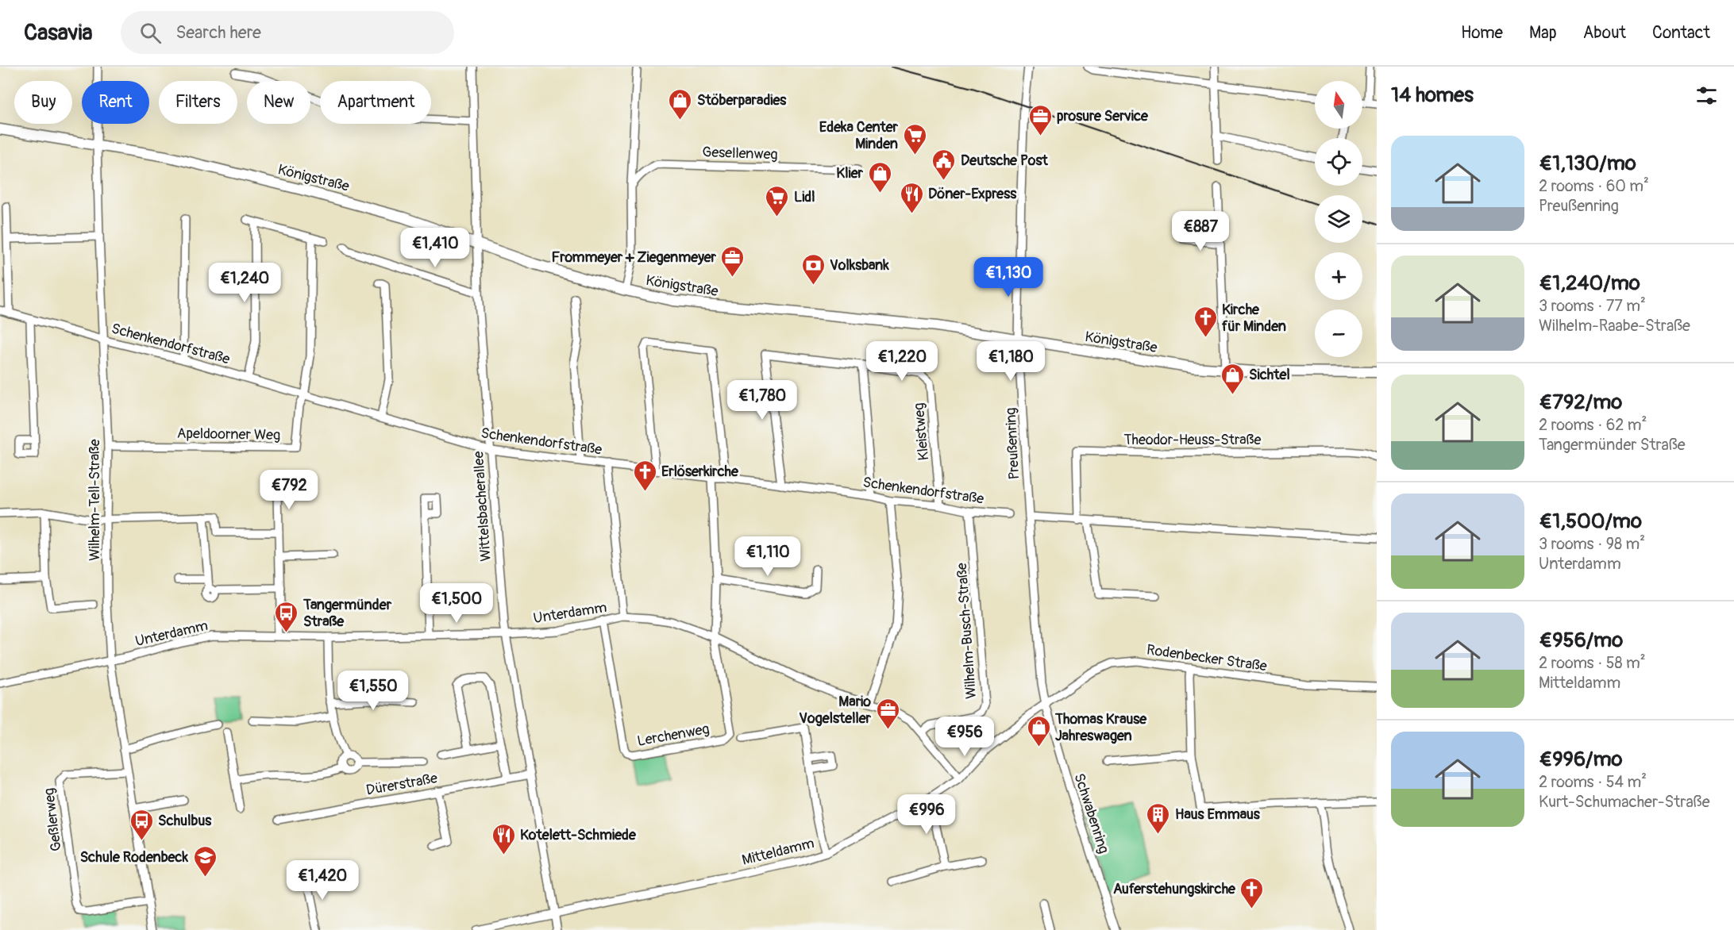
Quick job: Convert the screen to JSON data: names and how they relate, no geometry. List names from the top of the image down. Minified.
{"streets":{"main road":["Königstraße"],"street":["Gesellenweg","Schenkendorfstraße","Kleistweg","Apeldoorner Weg","Theodor-Heuss-Straße","Preußenring","Wilhelm-Tell-Straße","Wittelsbacherallee","Unterdamm","Wilhelm-Busch-Straße","Rodenbecker Straße","Lerchenweg","Dürerstraße","Schwabenring","Geßlerweg","Mitteldamm"]},"crossings":[["Königstraße","Preußenring"],["Königstraße","Wilhelm-Tell-Straße"],["Königstraße","Wittelsbacherallee"],["Schenkendorfstraße","Kleistweg"],["Schenkendorfstraße","Apeldoorner Weg"],["Schenkendorfstraße","Wilhelm-Tell-Straße"],["Schenkendorfstraße","Wittelsbacherallee"],["Schenkendorfstraße","Wilhelm-Busch-Straße"],["Apeldoorner Weg","Wilhelm-Tell-Straße"],["Preußenring","Rodenbecker Straße"],["Preußenring","Schwabenring"],["Preußenring","Mitteldamm"],["Wilhelm-Tell-Straße","Unterdamm"],["Wilhelm-Tell-Straße","Geßlerweg"],["Wittelsbacherallee","Unterdamm"],["Wittelsbacherallee","Dürerstraße"],["Wittelsbacherallee","Mitteldamm"],["Unterdamm","Wilhelm-Busch-Straße"],["Unterdamm","Lerchenweg"],["Unterdamm","Mitteldamm"],["Rodenbecker Straße","Schwabenring"],["Rodenbecker Straße","Mitteldamm"],["Schwabenring","Mitteldamm"]],"places":{"shop":["Stöberparadies","Klier","Sichtel","Thomas Krause Jahreswagen"],"office":["prosure Service","Frommeyer + Ziegenmeyer","Mario Vogelsteller"],"supermarket":["Edeka Center Minden","Lidl"],"public building":["Deutsche Post"],"restaurant":["Döner-Express","Kotelett-Schmiede"],"bank":["Volksbank"],"church":["Kirche für Minden","Erlöserkirche","Auferstehungskirche"],"bus stop":["Tangermünder Straße","Schulbus"],"building":["Haus Emmaus"],"school or university":["Schule Rodenbeck"]},"north":"top","page":{"header":"Casavia","search":"Search here","nav":["Home","Map","About","Contact"],"heading":"14 homes","map_buttons":["+","−"],"chip":["Buy","Rent","Filters","New","Apartment"],"list":[{"name":"€1,130/mo","note":"2 rooms · 60 m² · Preußenring"},{"name":"€1,240/mo","note":"3 rooms · 77 m² · Wilhelm-Raabe-Straße"},{"name":"€792/mo","note":"2 rooms · 62 m² · Tangermünder Straße"},{"name":"€1,500/mo","note":"3 rooms · 98 m² · Unterdamm"},{"name":"€956/mo","note":"2 rooms · 58 m² · Mitteldamm"},{"name":"€996/mo","note":"2 rooms · 54 m² · Kurt-Schumacher-Straße"}],"price":["€887","€1,410","€1,130","€1,240","€1,220","€1,180","€1,780","€792","€1,110","€1,500","€1,550","€956","€996","€1,420"]}}
